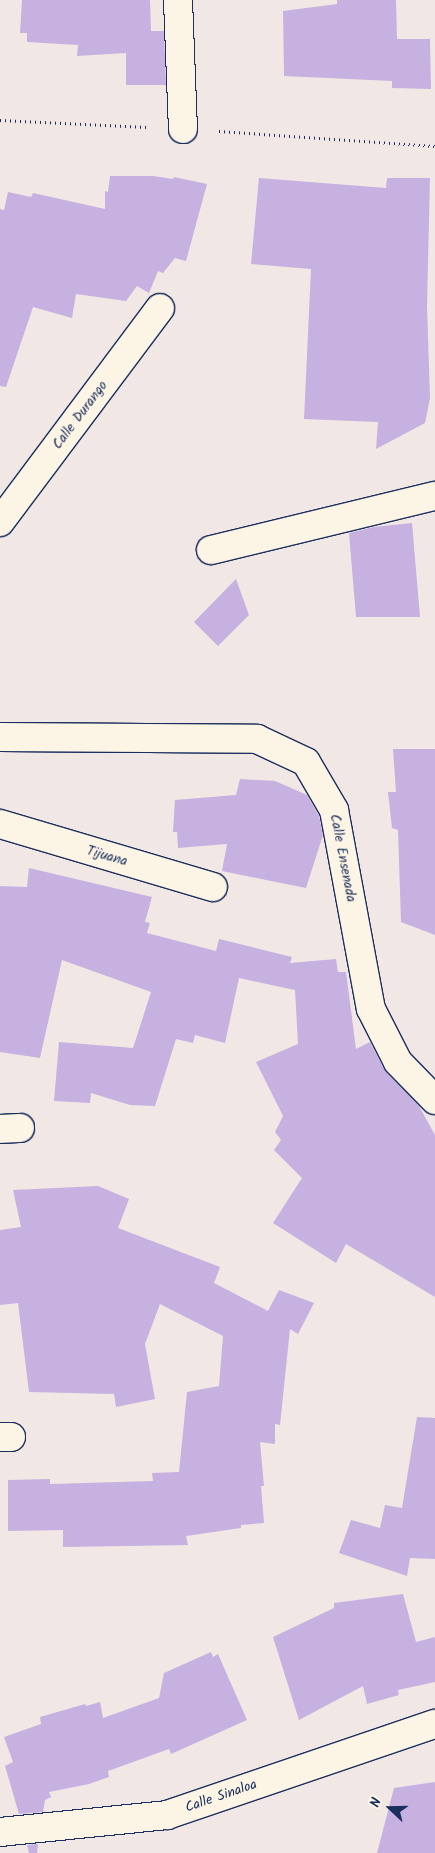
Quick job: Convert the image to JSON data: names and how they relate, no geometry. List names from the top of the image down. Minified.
{"streets":{"street":["Calle Durango","Tijuana","Calle Ensenada","Calle Sinaloa"]},"north":"left"}
